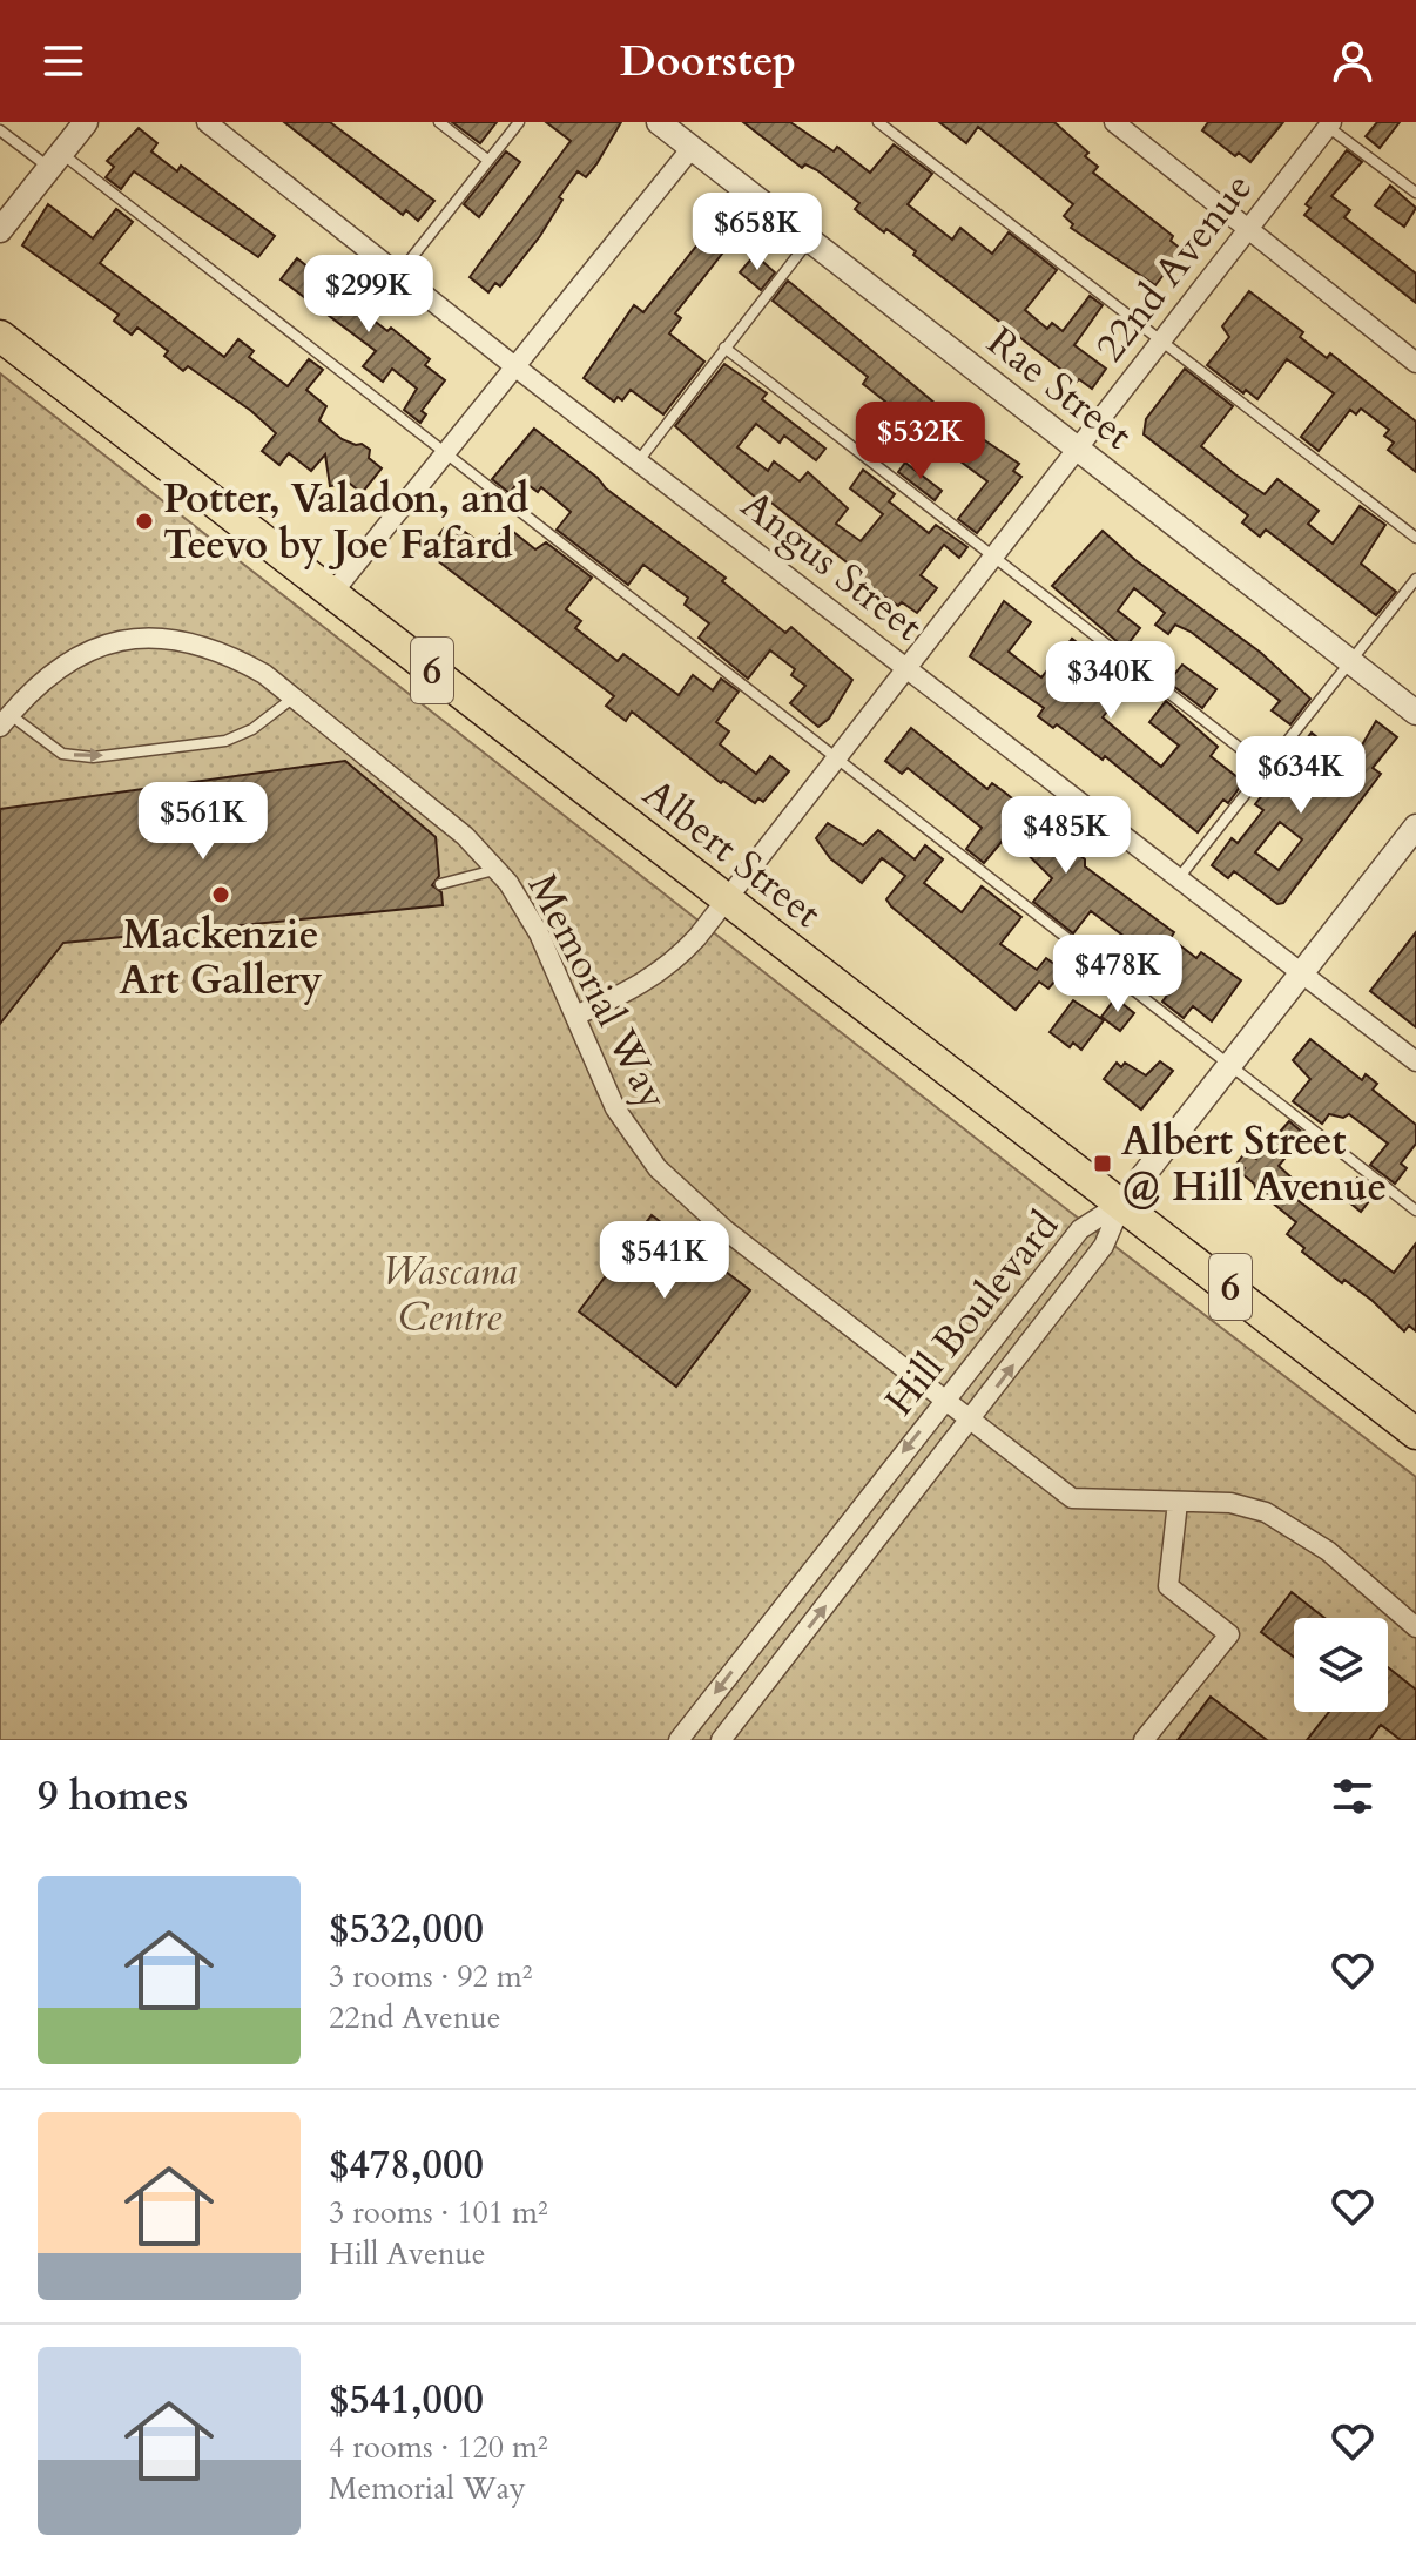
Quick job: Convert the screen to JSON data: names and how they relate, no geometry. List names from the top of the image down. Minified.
{"streets":{"main road":["6","Albert Street"],"street":["22nd Avenue","Rae Street","Angus Street","Memorial Way","Hill Boulevard"]},"crossings":[["22nd Avenue","Rae Street"],["22nd Avenue","Angus Street"],["22nd Avenue","Albert Street"],["22nd Avenue","Memorial Way"],["Albert Street","Hill Boulevard"],["Memorial Way","Hill Boulevard"]],"parks":["Wascana Centre"],"places":{"other":["Potter, Valadon, and Teevo by Joe Fafard","Mackenzie Art Gallery"],"transit":["Albert Street @ Hill Avenue"]},"page":{"header":"Doorstep","price":["$658K","$299K","$532K","$340K","$634K","$561K","$485K","$478K","$541K"],"heading":"9 homes","list":[{"name":"$532,000","note":"3 rooms · 92 m² · 22nd Avenue"},{"name":"$478,000","note":"3 rooms · 101 m² · Hill Avenue"},{"name":"$541,000","note":"4 rooms · 120 m² · Memorial Way"}]}}
